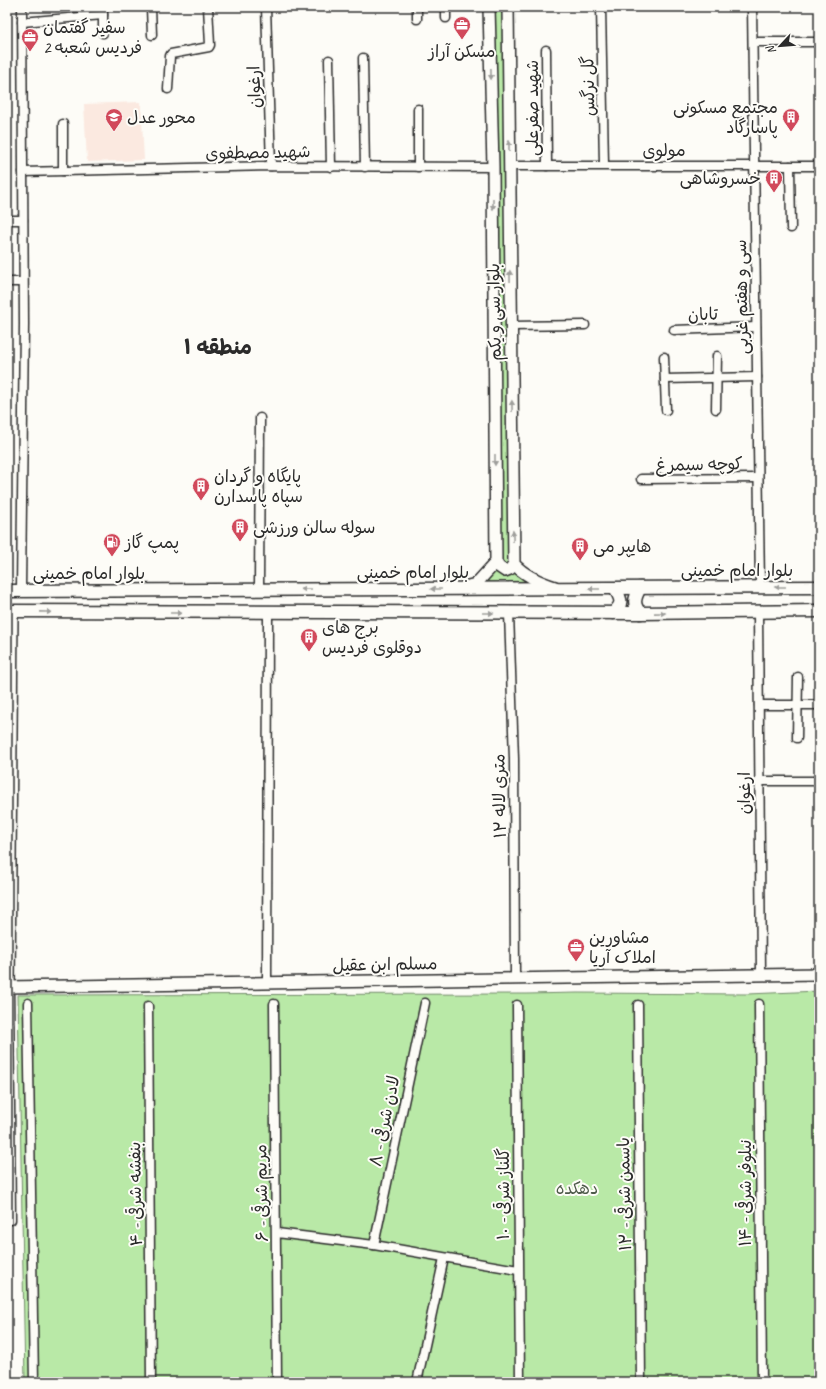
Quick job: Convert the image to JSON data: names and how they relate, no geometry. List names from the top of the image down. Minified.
{"streets":{"main road":["بلوار سی و یکم","بلوار امام خمینی","مسلم ابن عقیل"],"street":["گل نرگس","ارغوان","شهید صفرعلی","مولوی","شهید مصطفوی","سی و هفتم غربی","تابان","کوچه سیمرغ","۱۲ متری لاله","لادن شرقی - ۸","مریم شرقی - ۶","نیلوفر شرقی - ۱۴","بنفشه شرقی - ۴","گلناز شرقی - ۱۰","یاسمن شرقی - ۱۲"]},"crossings":[["گل نرگس","مولوی"],["ارغوان","شهید مصطفوی"],["ارغوان","مسلم ابن عقیل"],["شهید صفرعلی","مولوی"],["مولوی","سی و هفتم غربی"],["مولوی","بلوار سی و یکم"],["شهید مصطفوی","بلوار سی و یکم"],["سی و هفتم غربی","تابان"],["سی و هفتم غربی","کوچه سیمرغ"],["سی و هفتم غربی","بلوار امام خمینی"],["۱۲ متری لاله","مسلم ابن عقیل"]],"districts":["منطقه ۱"],"parks":["دهکده"],"places":{"office":["مسکن آراز","سفیر گفتمان فردیس شعبه 2","مشاورین املاک آریا"],"school or university":["محور عدل"],"building":["مجتمع مسکونی پاسارگاد","خسروشاهی","پایگاه و گردان سپاه پاسدارن","سوله سالن ورزشی","هایپر می","برج های دوقلوی فردیس"],"fuel station":["پمپ گاز"]},"north":"bottom left"}
